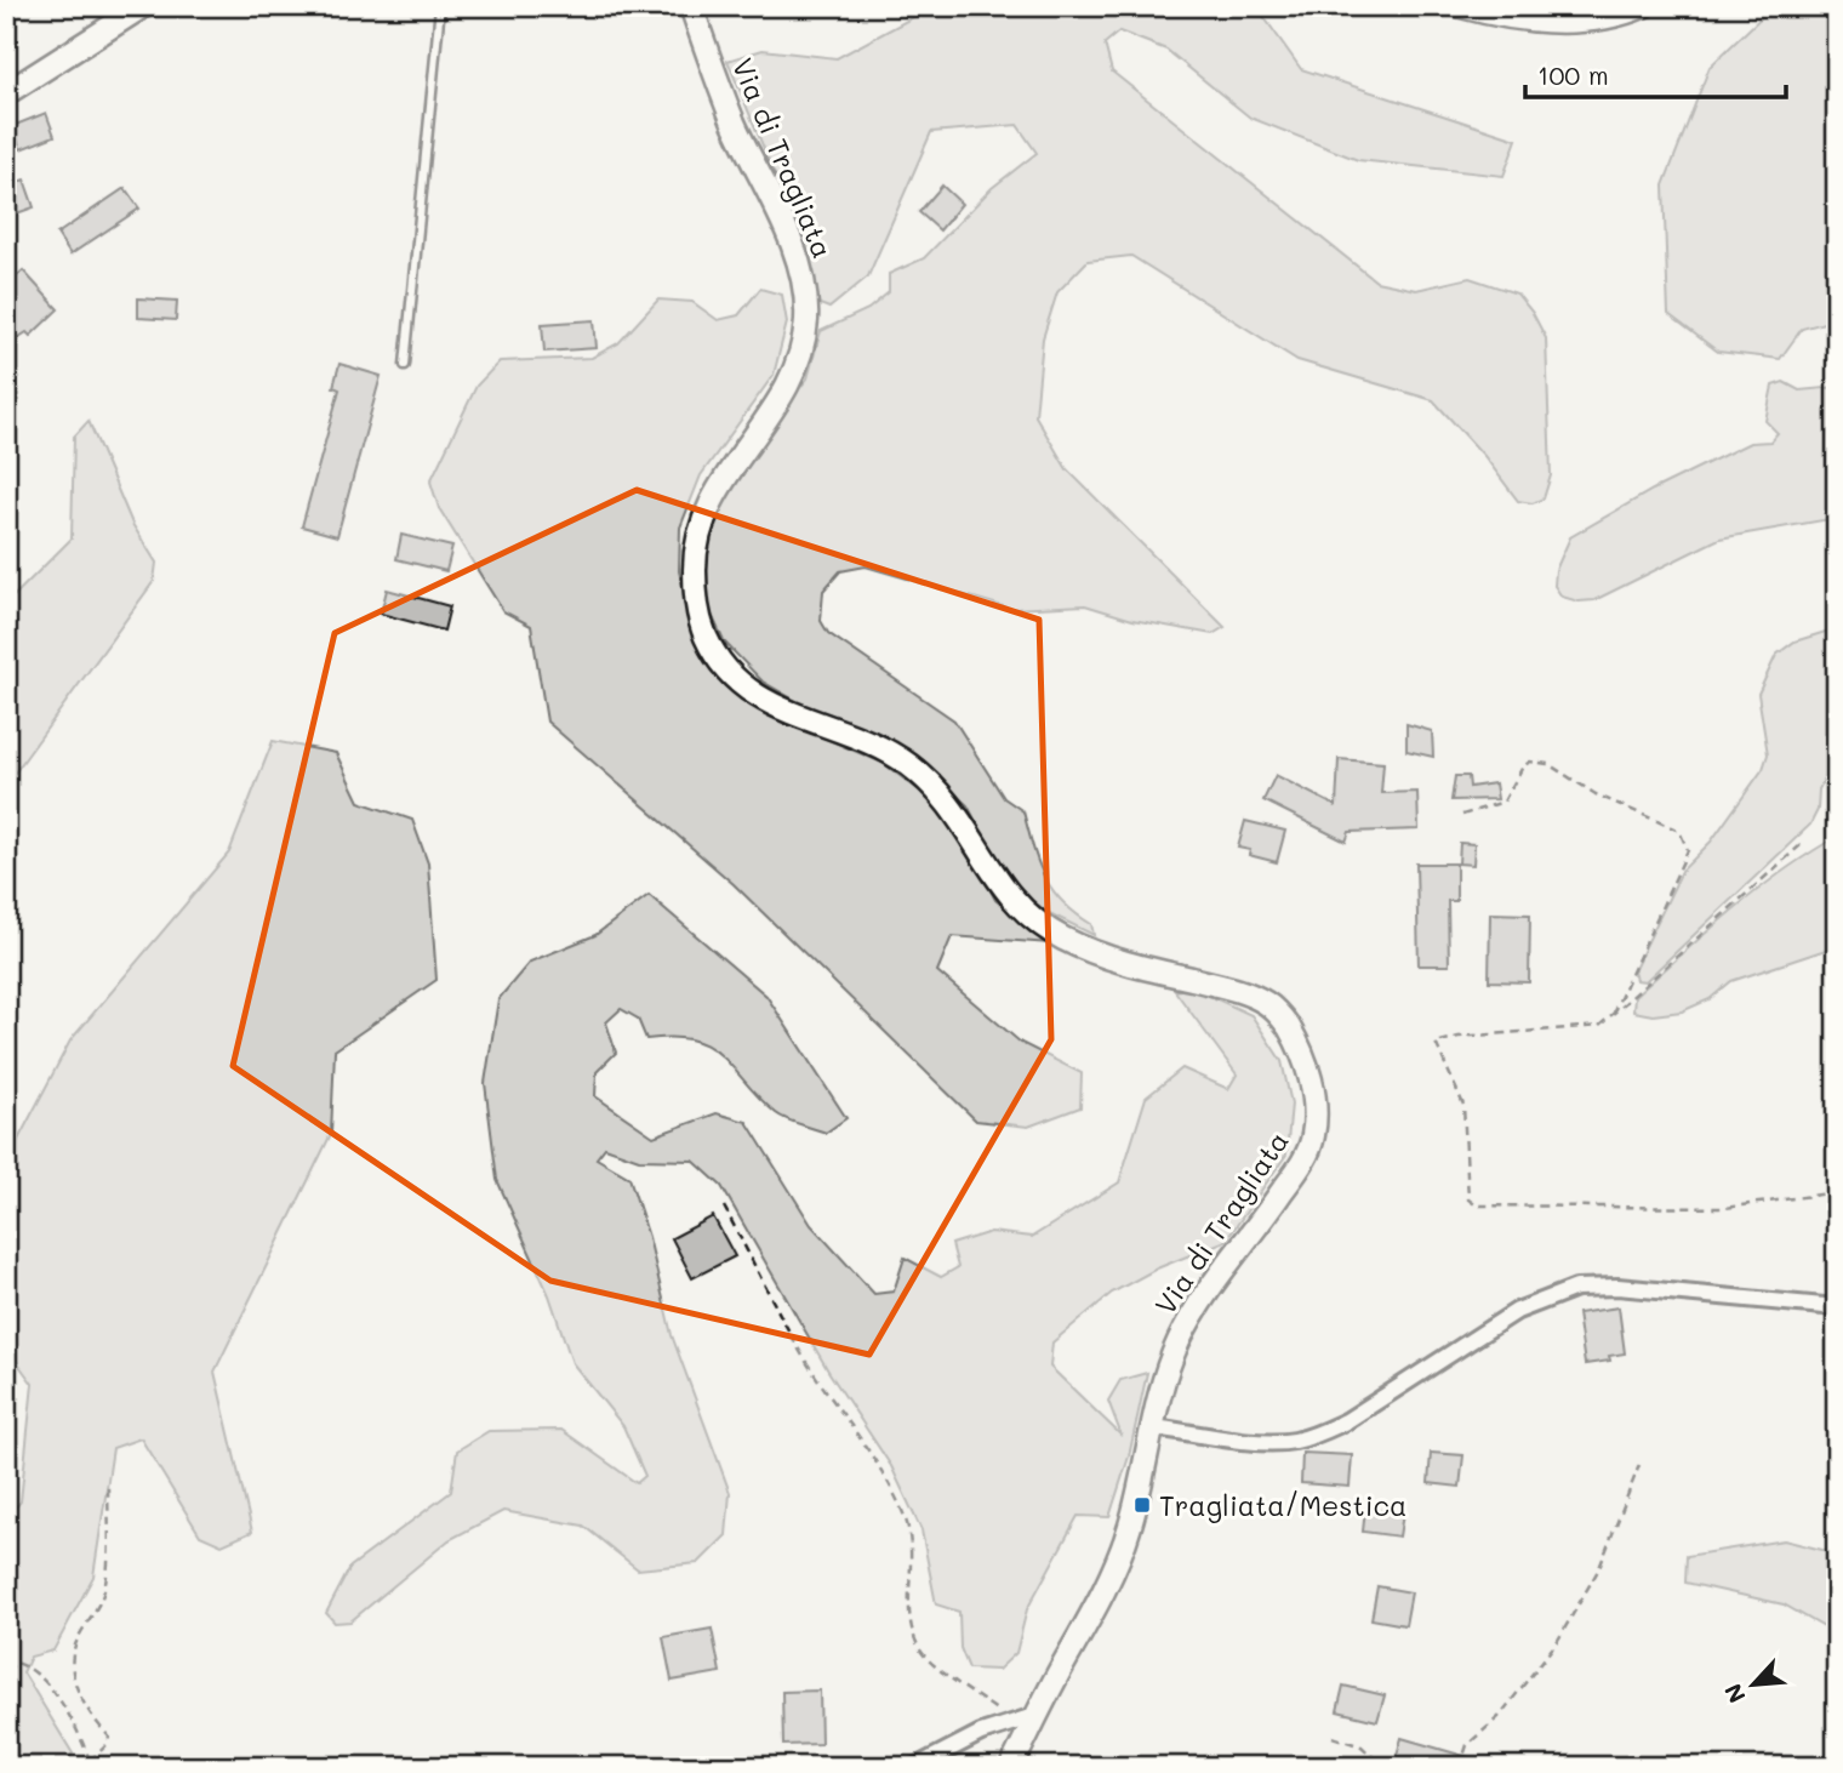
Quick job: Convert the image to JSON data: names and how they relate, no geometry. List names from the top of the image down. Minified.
{"streets":{"street":["Via di Tragliata"]},"places":{"transit":["Tragliata/Mestica"]},"scale_bar":"100 m","north":"bottom left"}
